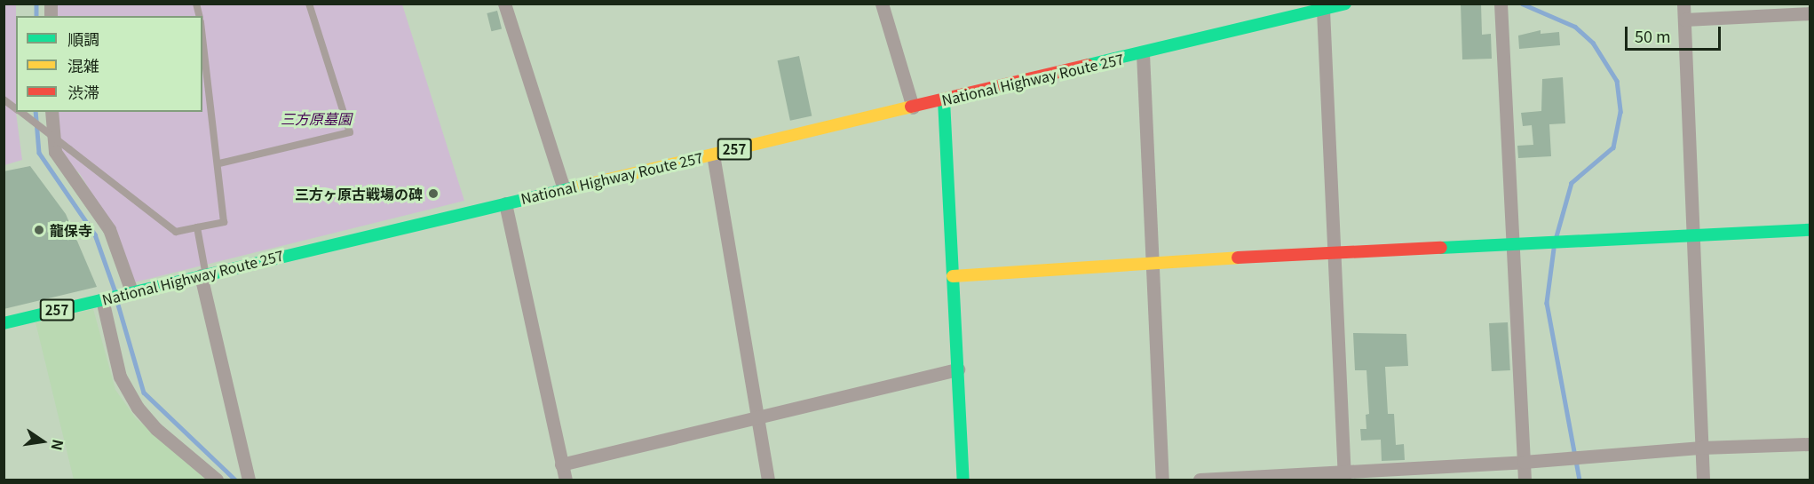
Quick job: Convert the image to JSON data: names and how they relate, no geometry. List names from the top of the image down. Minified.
{"streets":{"main road":["National Highway Route 257","257"]},"parks":["三方原墓園"],"places":["三方ヶ原古戦場の碑","龍保寺"],"legend":["順調","混雑","渋滞"],"scale_bar":"50 m","north":"right"}
